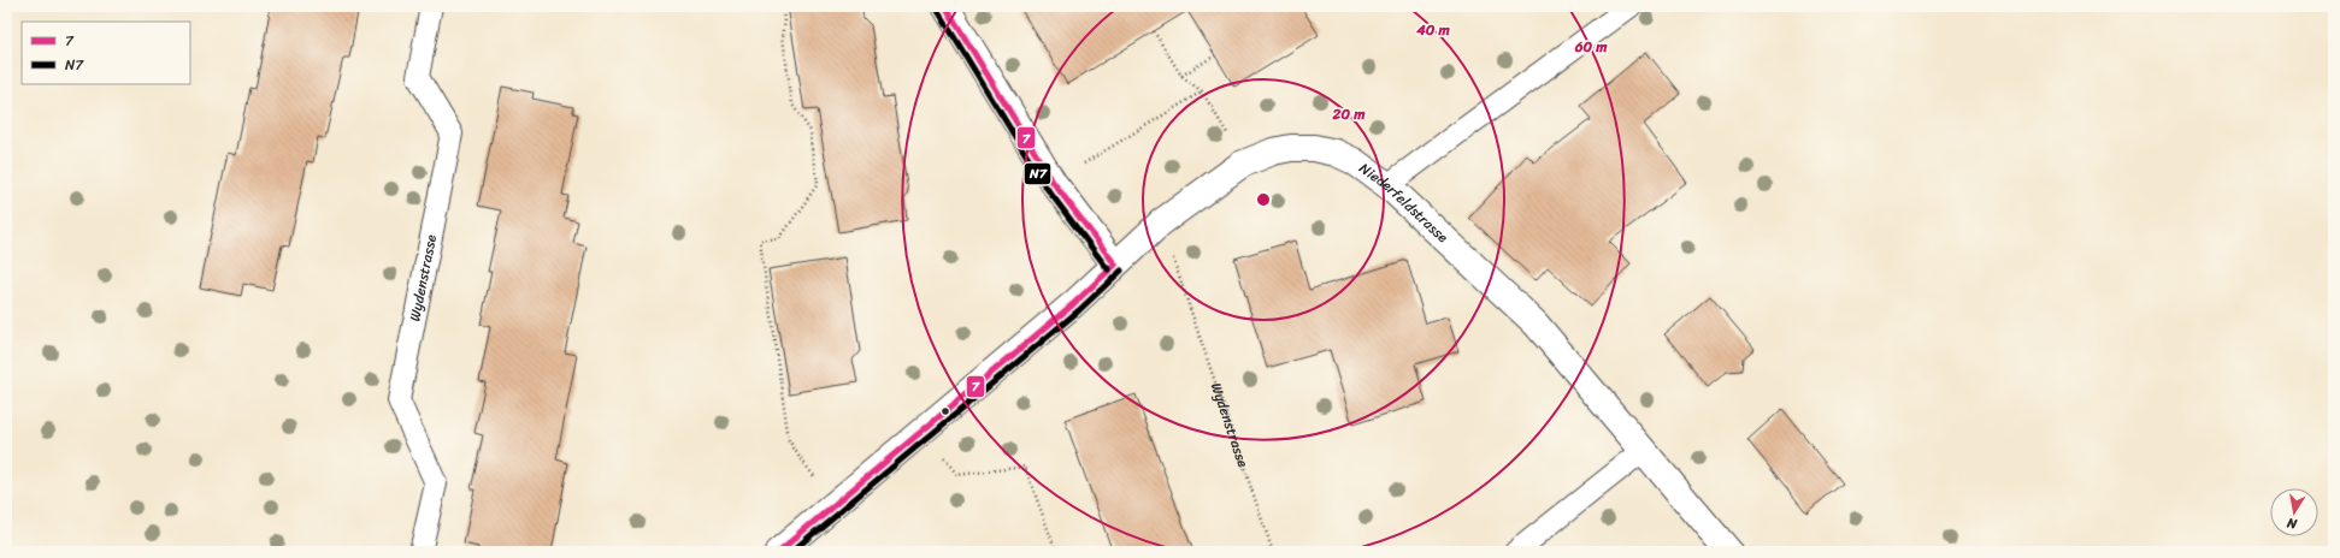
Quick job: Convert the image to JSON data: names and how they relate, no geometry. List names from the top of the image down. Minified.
{"streets":{"street":["Niederfeldstrasse"],"lane":["Wydenstrasse"]},"lines":["transit line 7","transit line N7"],"legend":["7","N7"],"north":"bottom","rings":["40 m","60 m","20 m"]}
